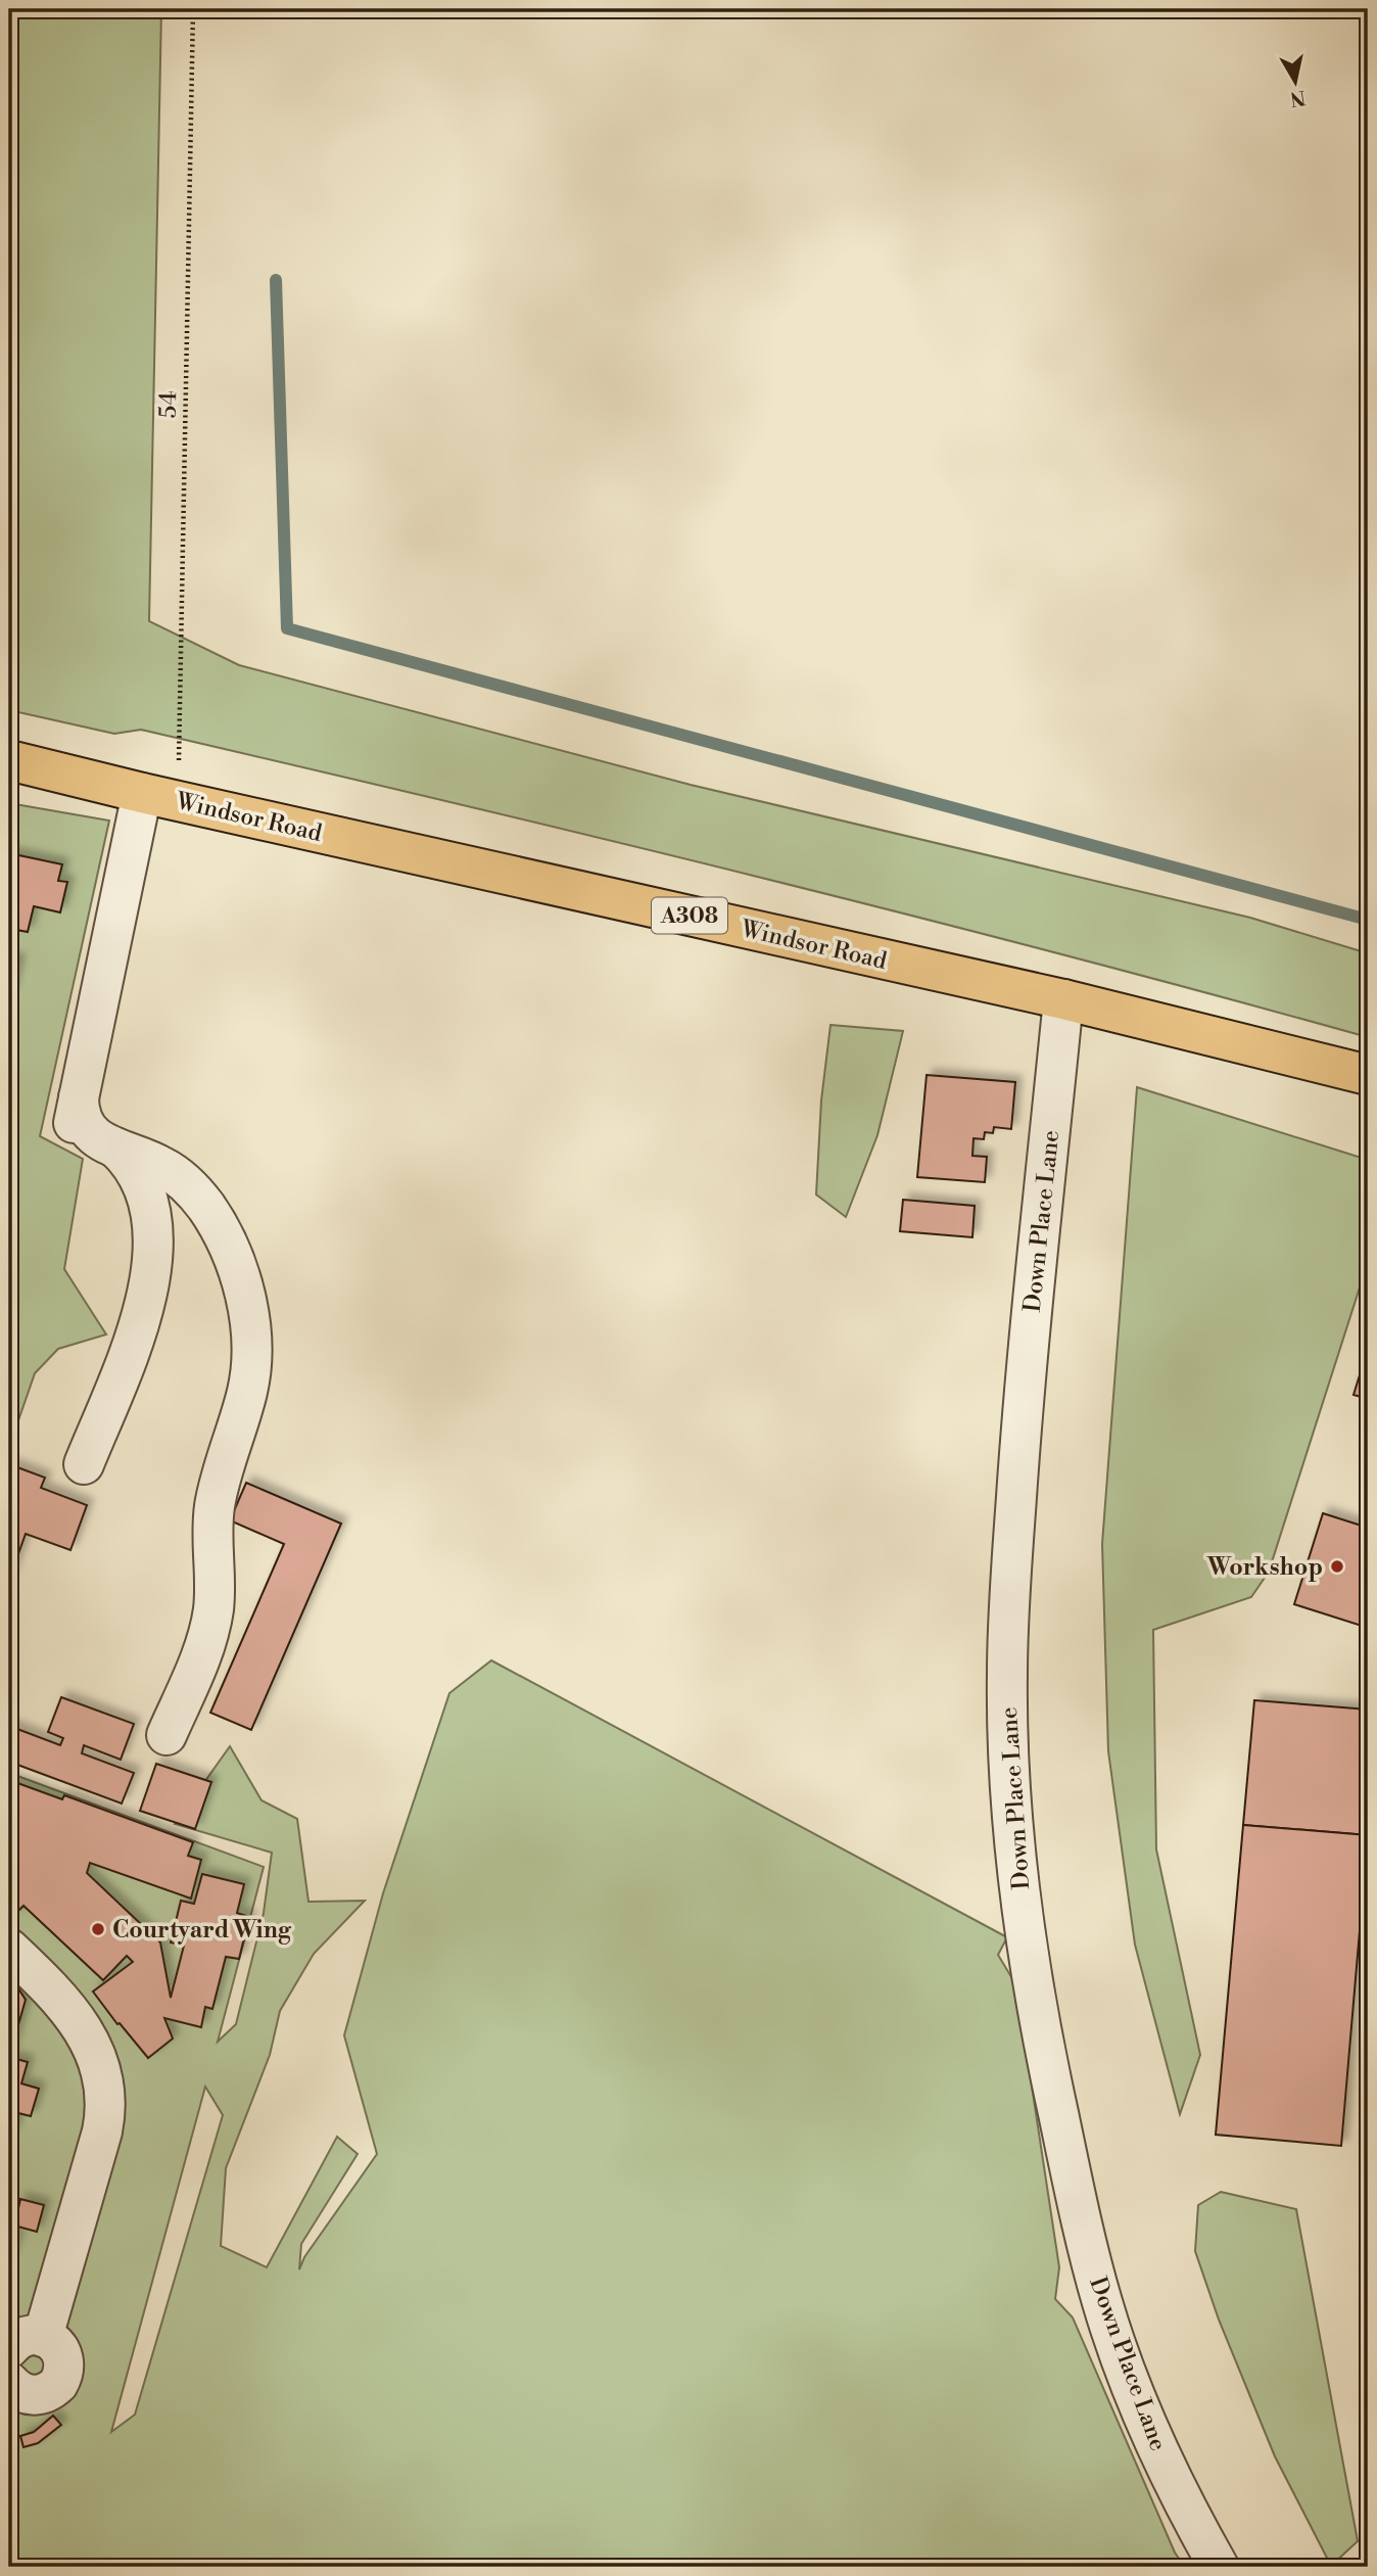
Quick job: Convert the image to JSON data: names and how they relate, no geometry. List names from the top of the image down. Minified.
{"streets":{"main road":["Windsor Road","A308"],"street":["Down Place Lane"],"path":["54"]},"crossings":[["54","Windsor Road"],["Windsor Road","Down Place Lane"]],"places":["Workshop","Courtyard Wing"],"north":"bottom"}
